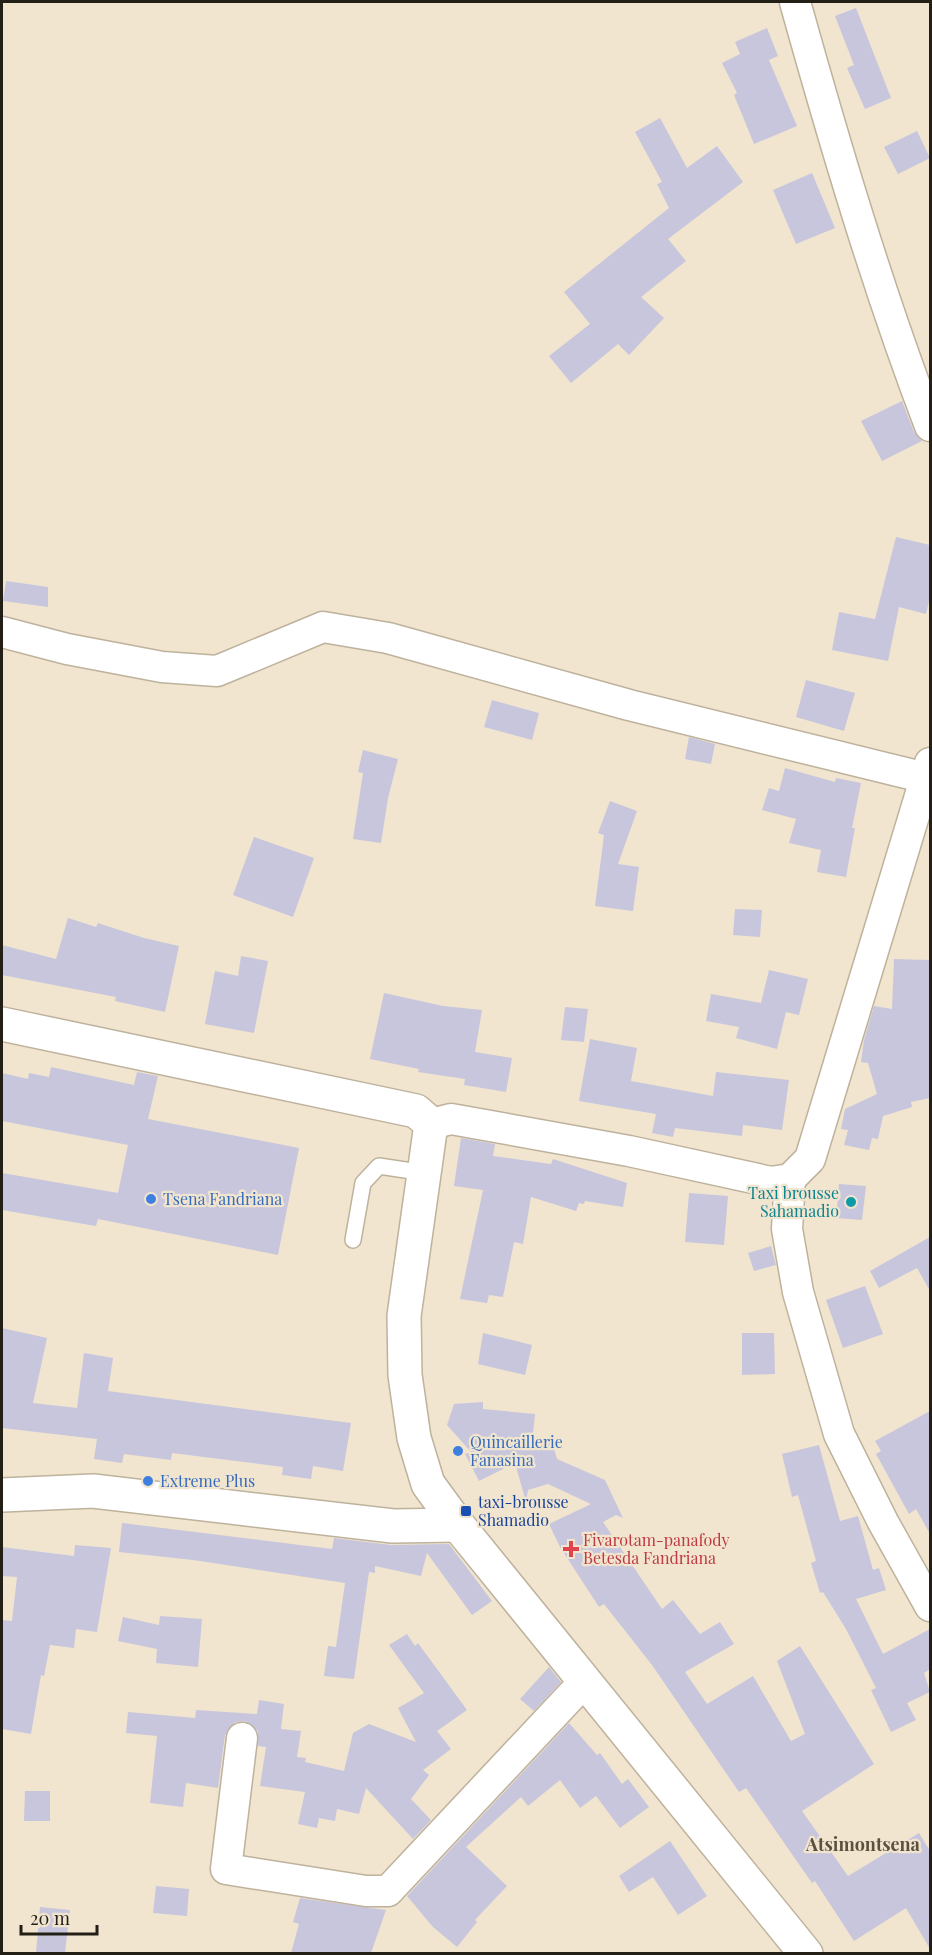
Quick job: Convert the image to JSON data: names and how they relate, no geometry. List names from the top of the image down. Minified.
{"districts":["Atsimontsena"],"places":{"other":["Tsena Fandriana","Taxi brousse Sahamadio","Quincaillerie Fanasina","Extreme Plus"],"transit":["taxi-brousse Shamadio"],"health":["Fivarotam-panafody Betesda Fandriana"]},"scale_bar":"20 m"}
